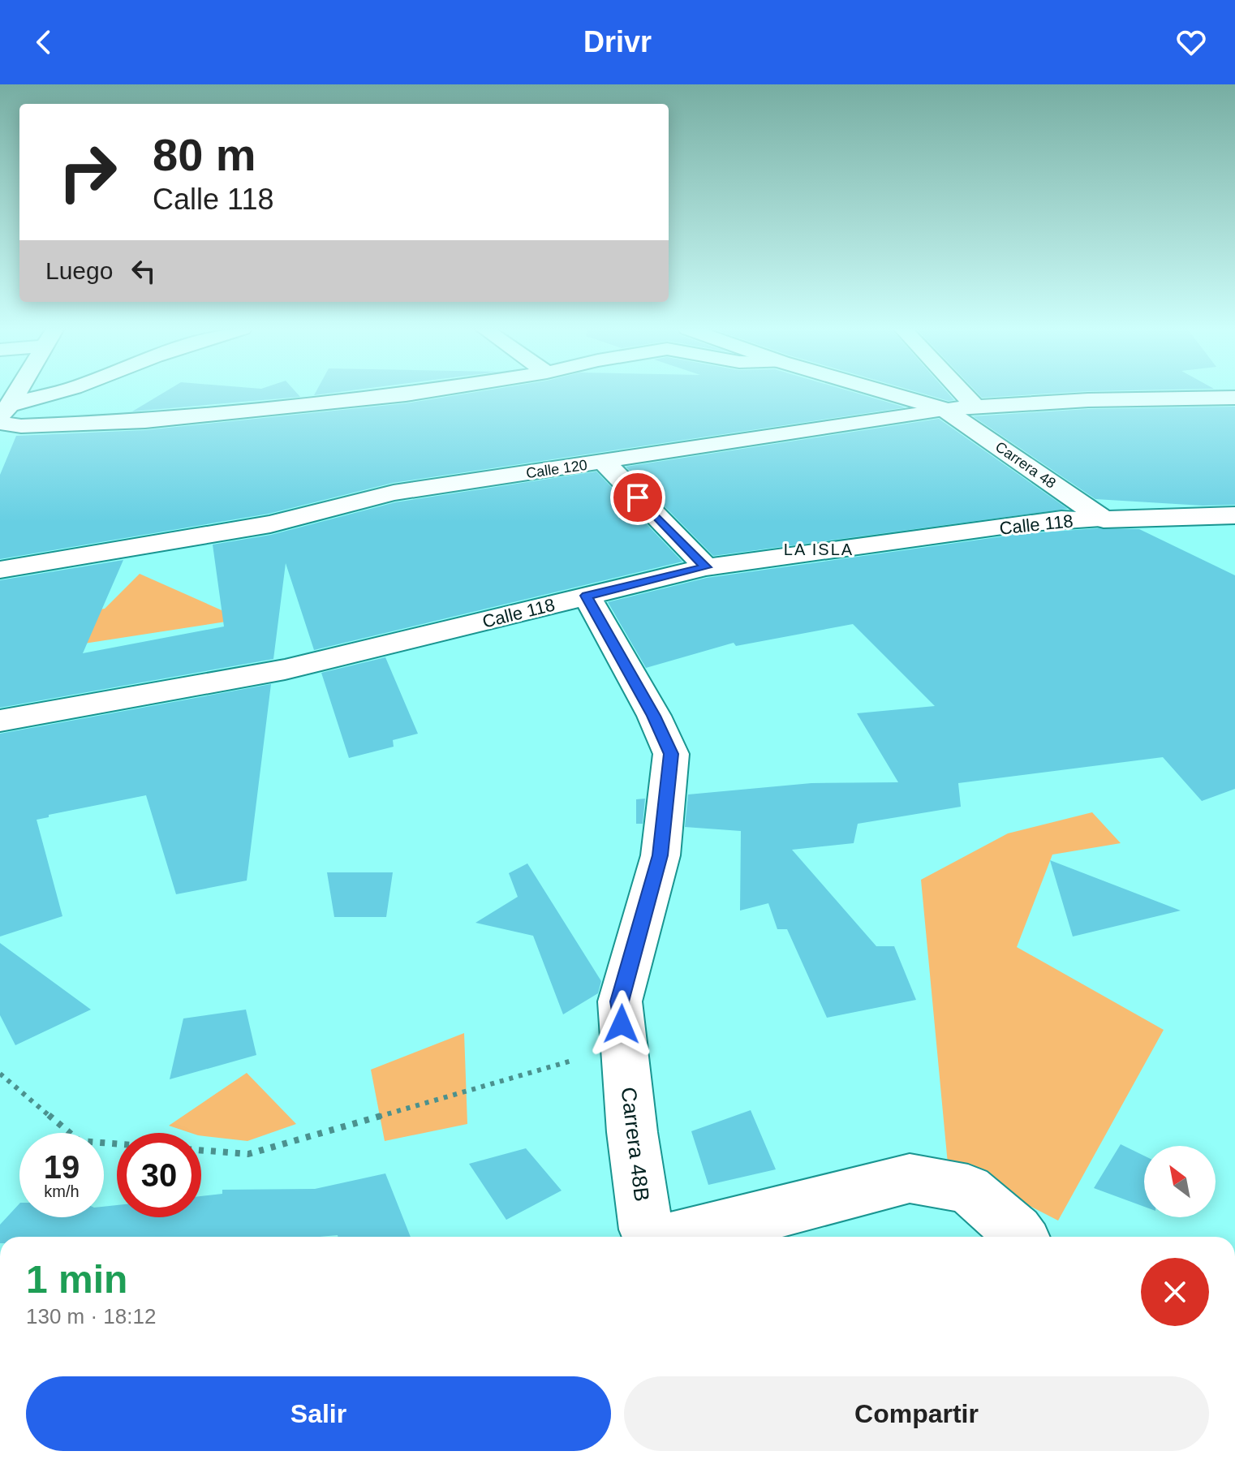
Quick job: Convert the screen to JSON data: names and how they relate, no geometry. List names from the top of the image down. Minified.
{"streets":{"street":["Carrera 48","Calle 120","Calle 118","Carrera 48B"]},"crossings":[["Carrera 48","Calle 120"],["Carrera 48","Calle 118"],["Calle 118","Carrera 48B"]],"districts":["LA ISLA"],"north":"top left","page":{"header":"Drivr","turn":["80 m","Calle 118"],"then":"Luego","speed":"19 km/h","limit":"30","heading":["1 min","130 m · 18:12"],"buttons":["Salir","Compartir"]}}
